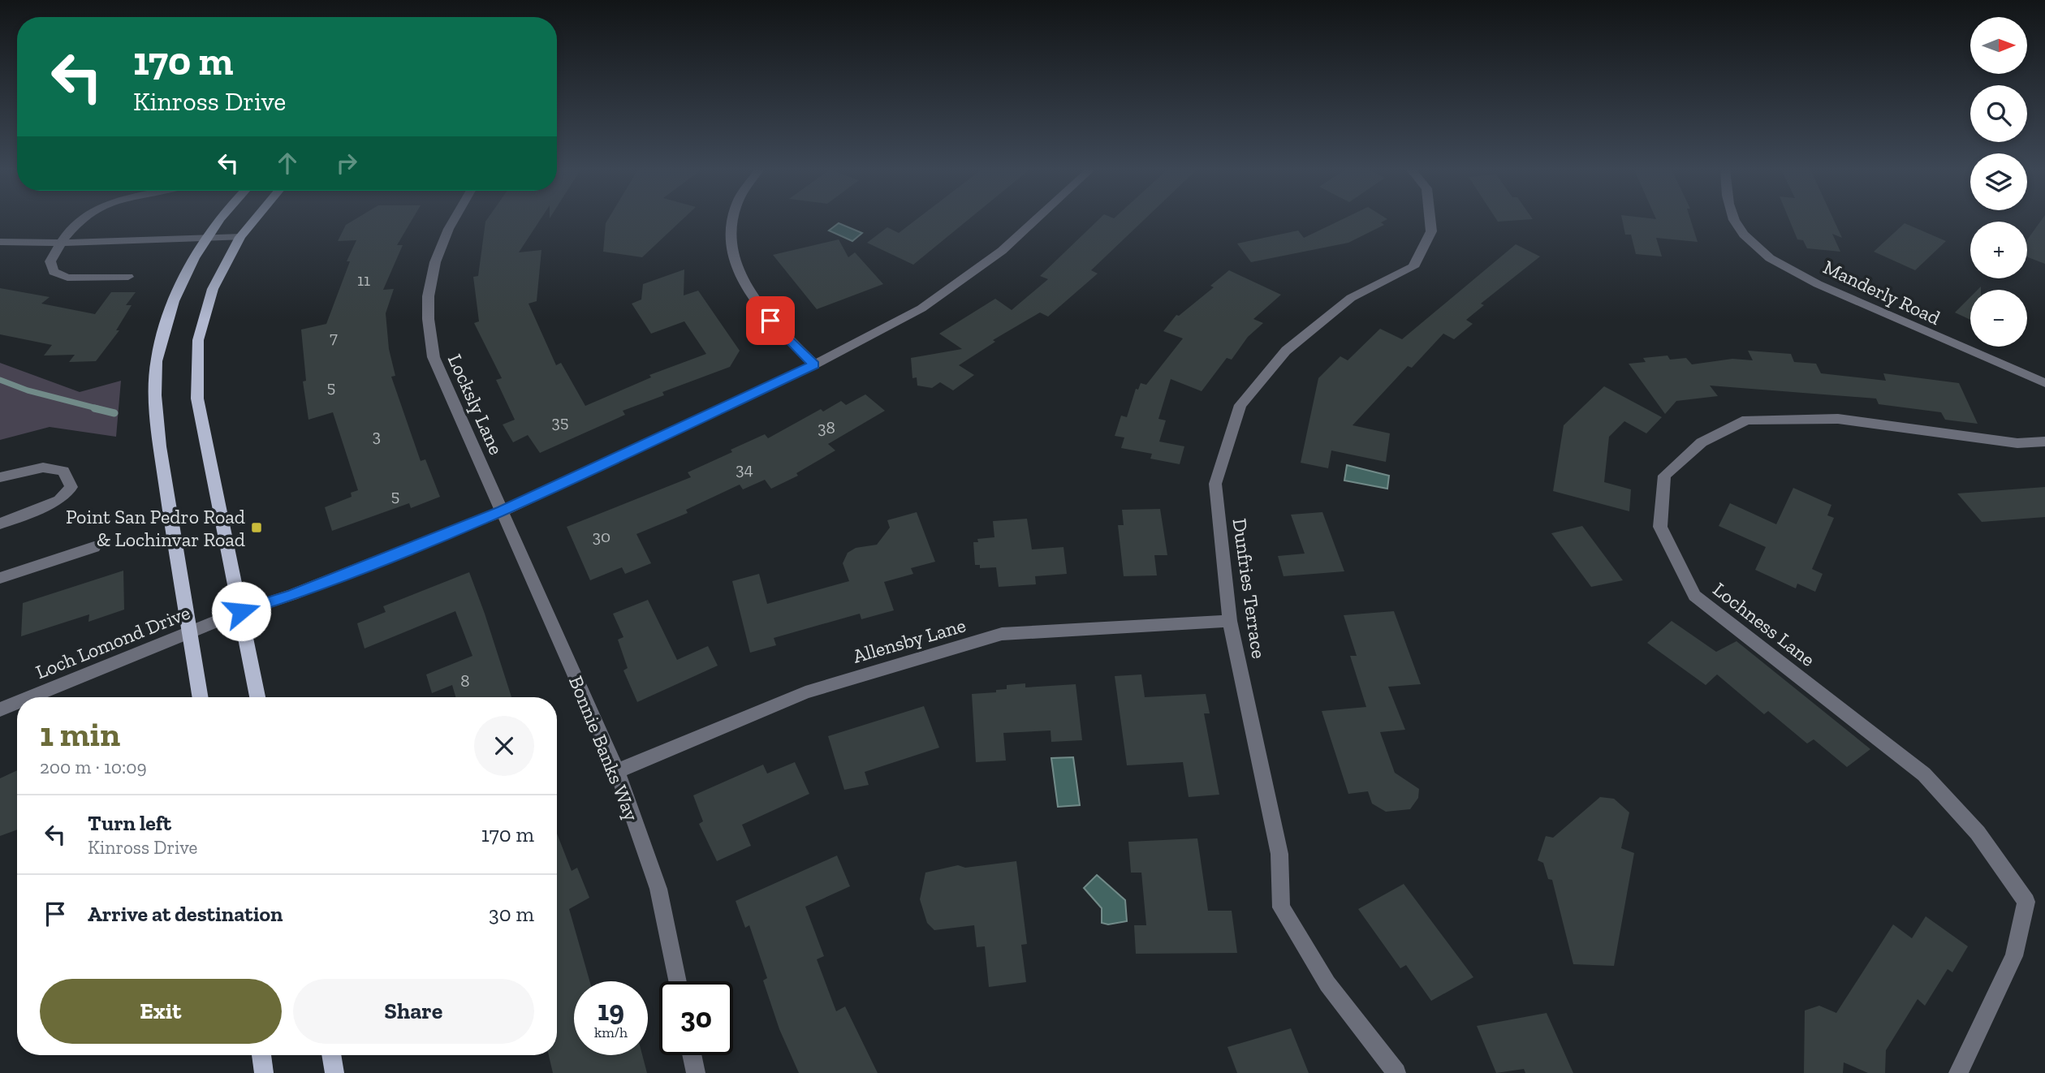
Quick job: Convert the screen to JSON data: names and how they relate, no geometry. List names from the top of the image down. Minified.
{"streets":{"street":["Manderly Road","Locksly Lane","Dunfries Terrace","Lochness Lane","Allensby Lane","Loch Lomond Drive","Bonnie Banks Way"]},"crossings":[["Locksly Lane","Loch Lomond Drive"],["Locksly Lane","Bonnie Banks Way"],["Dunfries Terrace","Allensby Lane"],["Allensby Lane","Bonnie Banks Way"],["Loch Lomond Drive","Bonnie Banks Way"]],"places":{"transit":["Point San Pedro Road & Lochinvar Road"]},"house_numbers":["11","7","5","35","38","3","34","5","30","8"],"north":"right","page":{"map_buttons":["+","−"],"turn":["170 m","Kinross Drive"],"heading":["1 min","200 m · 10:09"],"list":[{"name":"Turn left","note":"Kinross Drive","value":"170 m"},{"name":"Arrive at destination","value":"30 m"}],"buttons":["Exit","Share"],"speed":"19 km/h","limit":"30"}}
